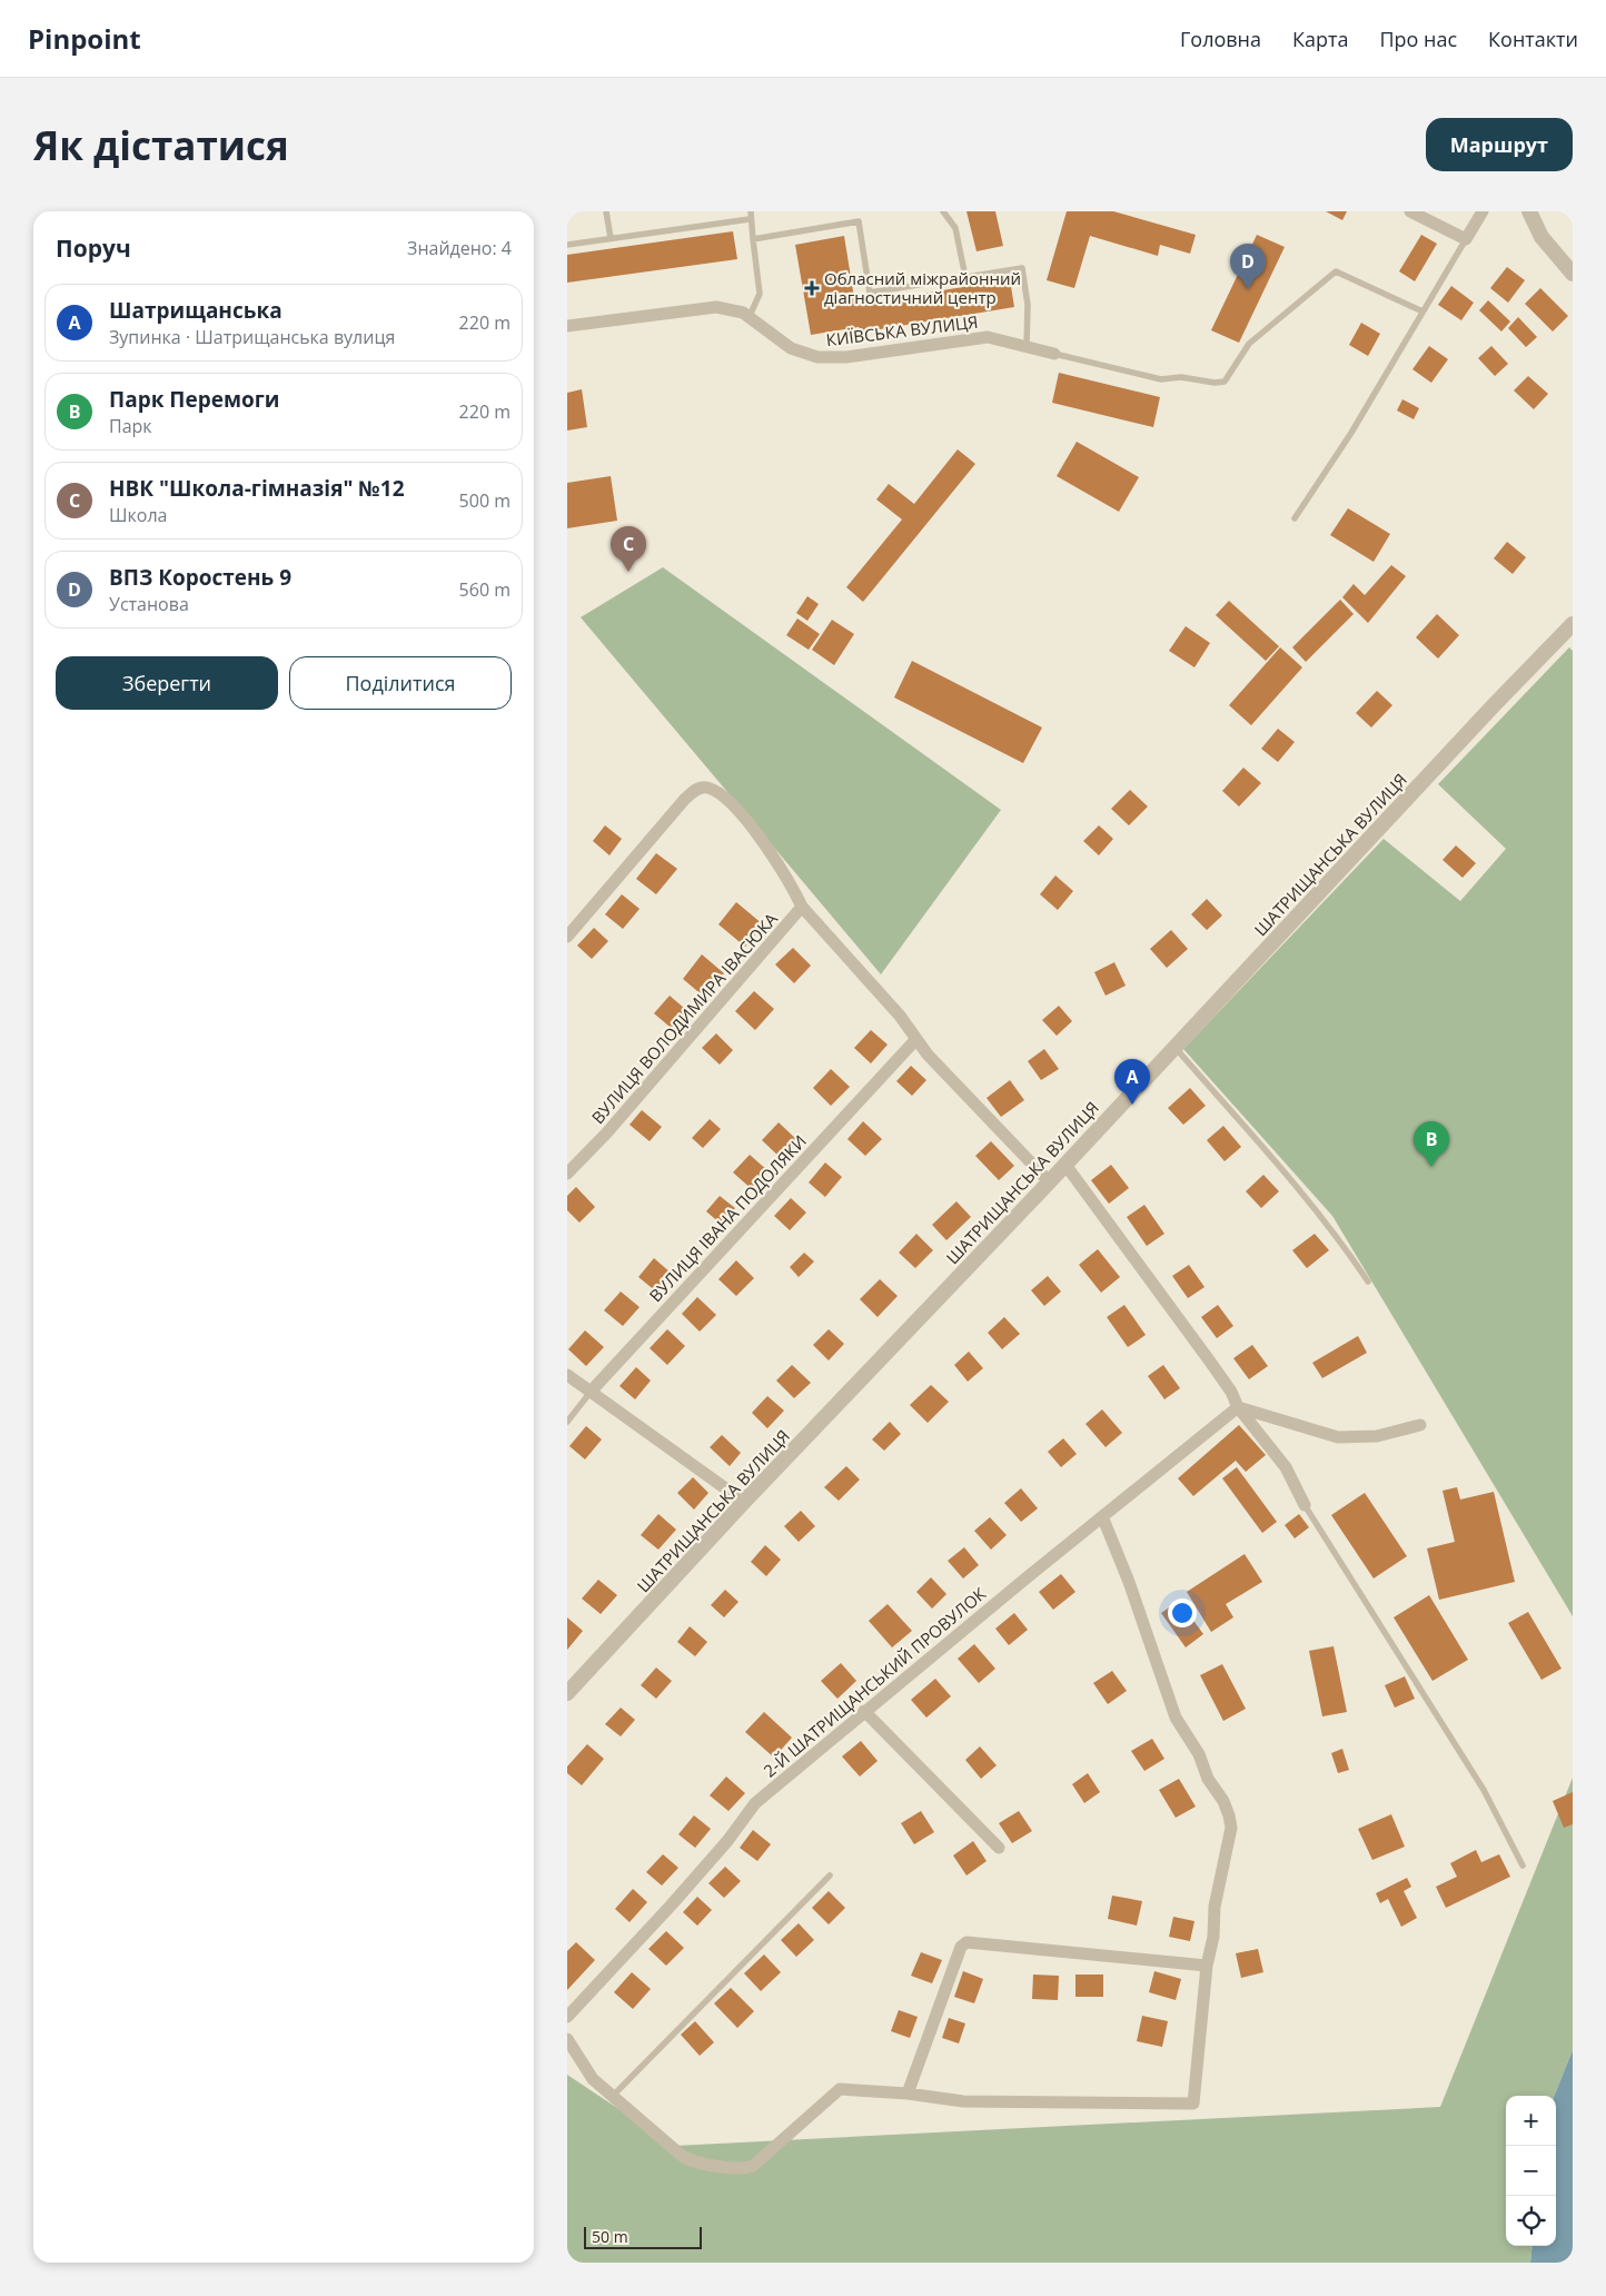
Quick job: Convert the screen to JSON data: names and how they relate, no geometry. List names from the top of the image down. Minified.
{"streets":{"street":["КИЇВСЬКА ВУЛИЦЯ","ШАТРИЩАНСЬКА ВУЛИЦЯ","ВУЛИЦЯ ВОЛОДИМИРА ІВАСЮКА","ВУЛИЦЯ ІВАНА ПОДОЛЯКИ","2-Й ШАТРИЩАНСЬКИЙ ПРОВУЛОК"]},"places":{"health":["Обласний міжрайонний діагностичний центр"]},"scale_bar":"50 m","page":{"header":"Pinpoint","nav":["Головна","Карта","Про нас","Контакти"],"buttons":["Маршрут",["Зберегти","Поділитися"]],"title":"Як дістатися","heading":["Поруч","Знайдено: 4"],"pins":["D","C","A","B"],"list":[{"mark":"A","name":"Шатрищанська","note":"Зупинка · Шатрищанська вулиця","value":"220 m"},{"mark":"B","name":"Парк Перемоги","note":"Парк","value":"220 m"},{"mark":"C","name":"НВК \"Школа-гімназія\" №12","note":"Школа","value":"500 m"},{"mark":"D","name":"ВПЗ Коростень 9","note":"Установа","value":"560 m"}],"map_buttons":["+","−"],"scale":"50 m"}}
